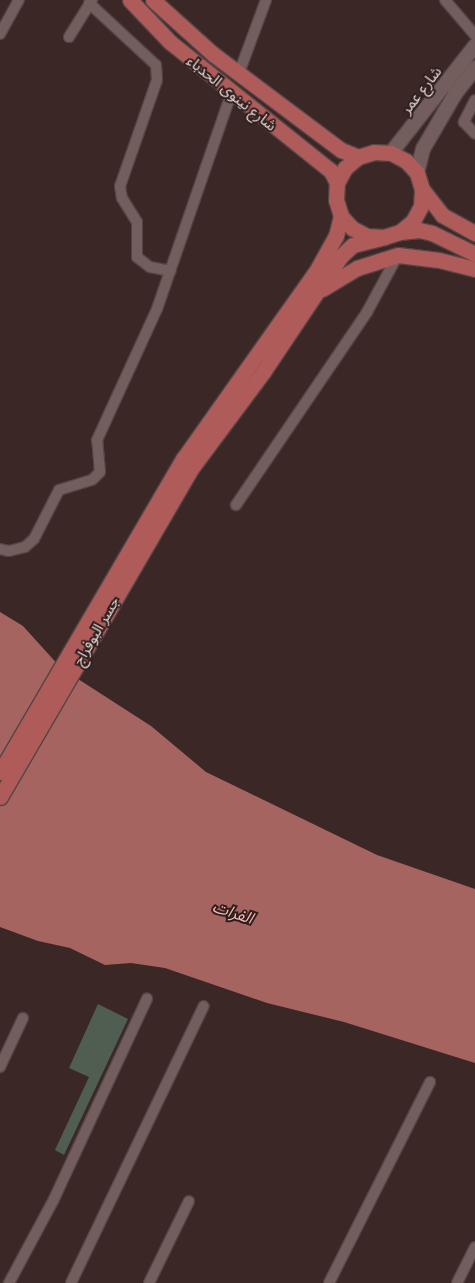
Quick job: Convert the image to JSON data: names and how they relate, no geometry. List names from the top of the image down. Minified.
{"streets":{"main road":["شارع عمر","شارع نينوى الحدباء","جسر البوفراج"]},"crossings":[["شارع عمر","شارع نينوى الحدباء"]],"water":["الفرات"]}
